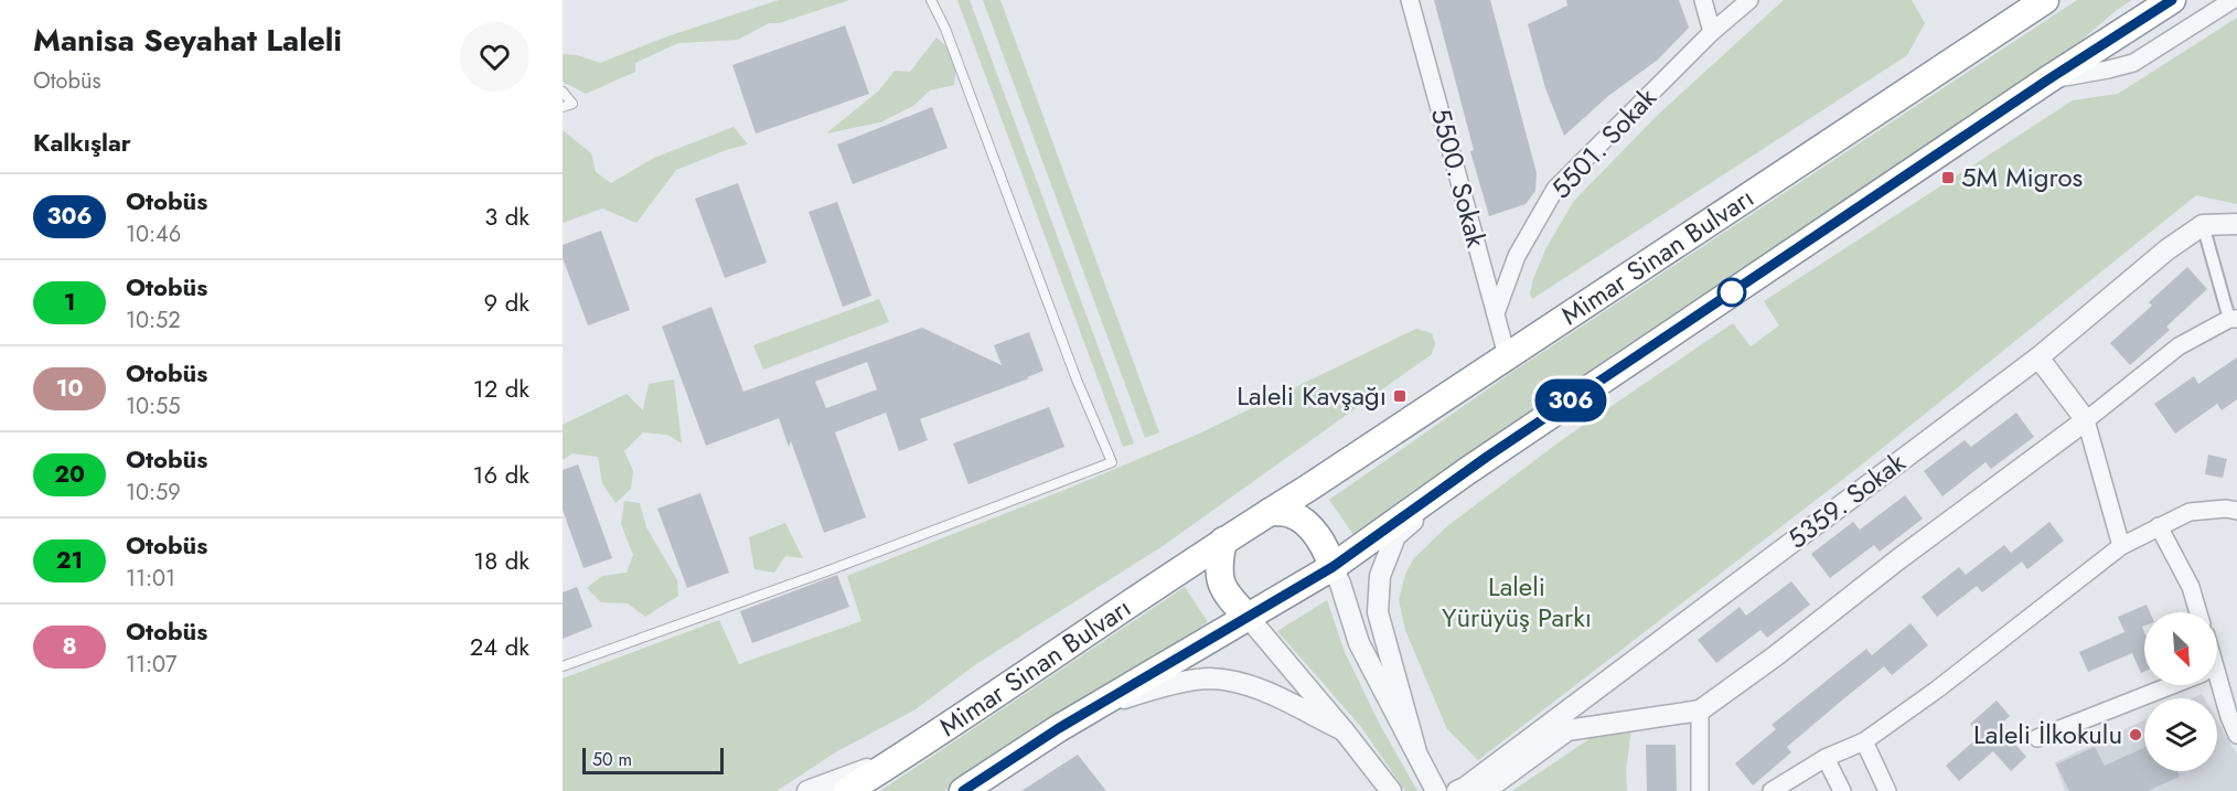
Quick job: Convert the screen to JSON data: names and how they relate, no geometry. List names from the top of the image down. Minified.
{"streets":{"highway":["Mimar Sinan Bulvarı"],"street":["5501. Sokak","5500. Sokak","5359. Sokak"]},"crossings":[["5501. Sokak","5500. Sokak"],["5500. Sokak","Mimar Sinan Bulvarı"]],"parks":["Laleli Yürüyüş Parkı"],"places":{"transit":["5M Migros","Laleli Kavşağı"],"other":["Laleli İlkokulu"]},"lines":["bus line 306"],"scale_bar":"50 m","north":"bottom right","page":{"heading":[["Manisa Seyahat Laleli","Otobüs"],"Kalkışlar"],"on_map":"306","list":[{"mark":"306","name":"Otobüs","note":"10:46","value":"3 dk"},{"mark":"1","name":"Otobüs","note":"10:52","value":"9 dk"},{"mark":"10","name":"Otobüs","note":"10:55","value":"12 dk"},{"mark":"20","name":"Otobüs","note":"10:59","value":"16 dk"},{"mark":"21","name":"Otobüs","note":"11:01","value":"18 dk"},{"mark":"8","name":"Otobüs","note":"11:07","value":"24 dk"}],"scale":"50 m"}}
